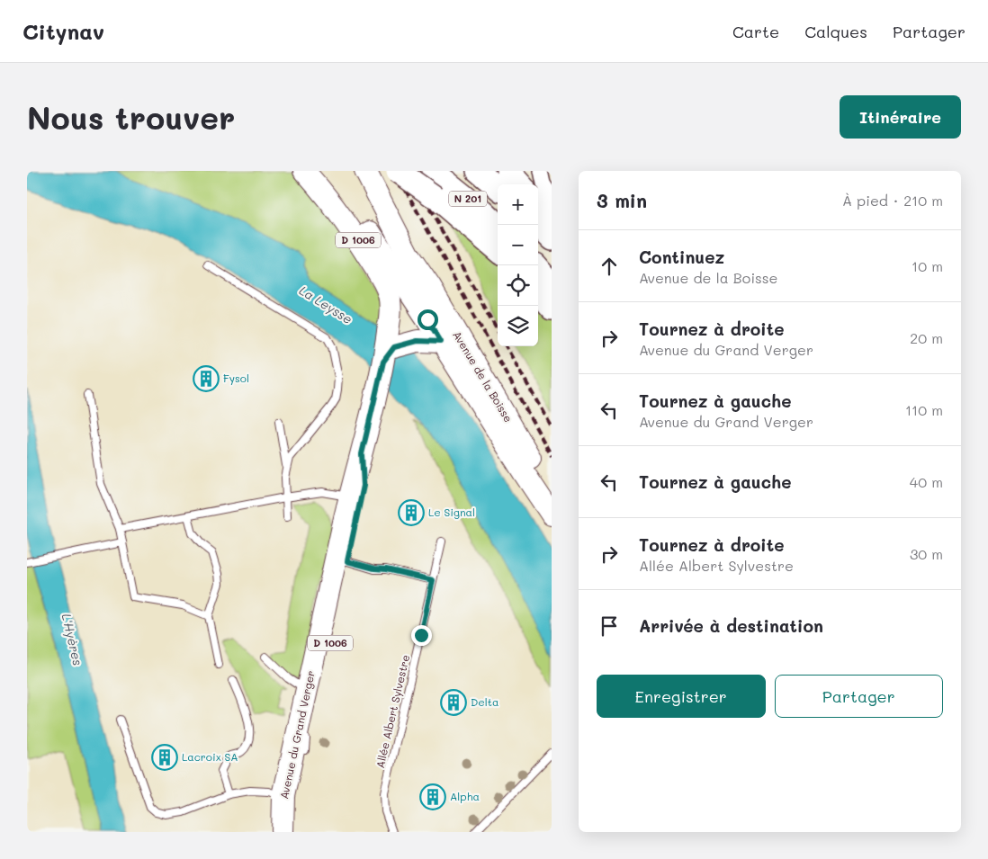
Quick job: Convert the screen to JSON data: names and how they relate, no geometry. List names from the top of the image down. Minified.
{"streets":{"highway":["N 201"],"main road":["D 1006","Avenue de la Boisse","Avenue du Grand Verger"],"lane":["Allée Albert Sylvestre"]},"crossings":[["D 1006","Avenue du Grand Verger"],["Avenue de la Boisse","Avenue du Grand Verger"]],"water":["La Leysse","L'Hyères"],"places":{"building":["Fysol","Le Signal","Delta","Lacroix SA","Alpha"]},"page":{"header":"Citynav","nav":["Carte","Calques","Partager"],"buttons":["Itinéraire",["Enregistrer","Partager"]],"title":"Nous trouver","heading":["3 min","À pied · 210 m"],"map_buttons":["+","−"],"list":[["Continuez","Avenue de la Boisse","10 m"],["Tournez à droite","Avenue du Grand Verger","20 m"],["Tournez à gauche","Avenue du Grand Verger","110 m"],["Tournez à gauche","40 m"],["Tournez à droite","Allée Albert Sylvestre","30 m"],"Arrivée à destination"]}}
